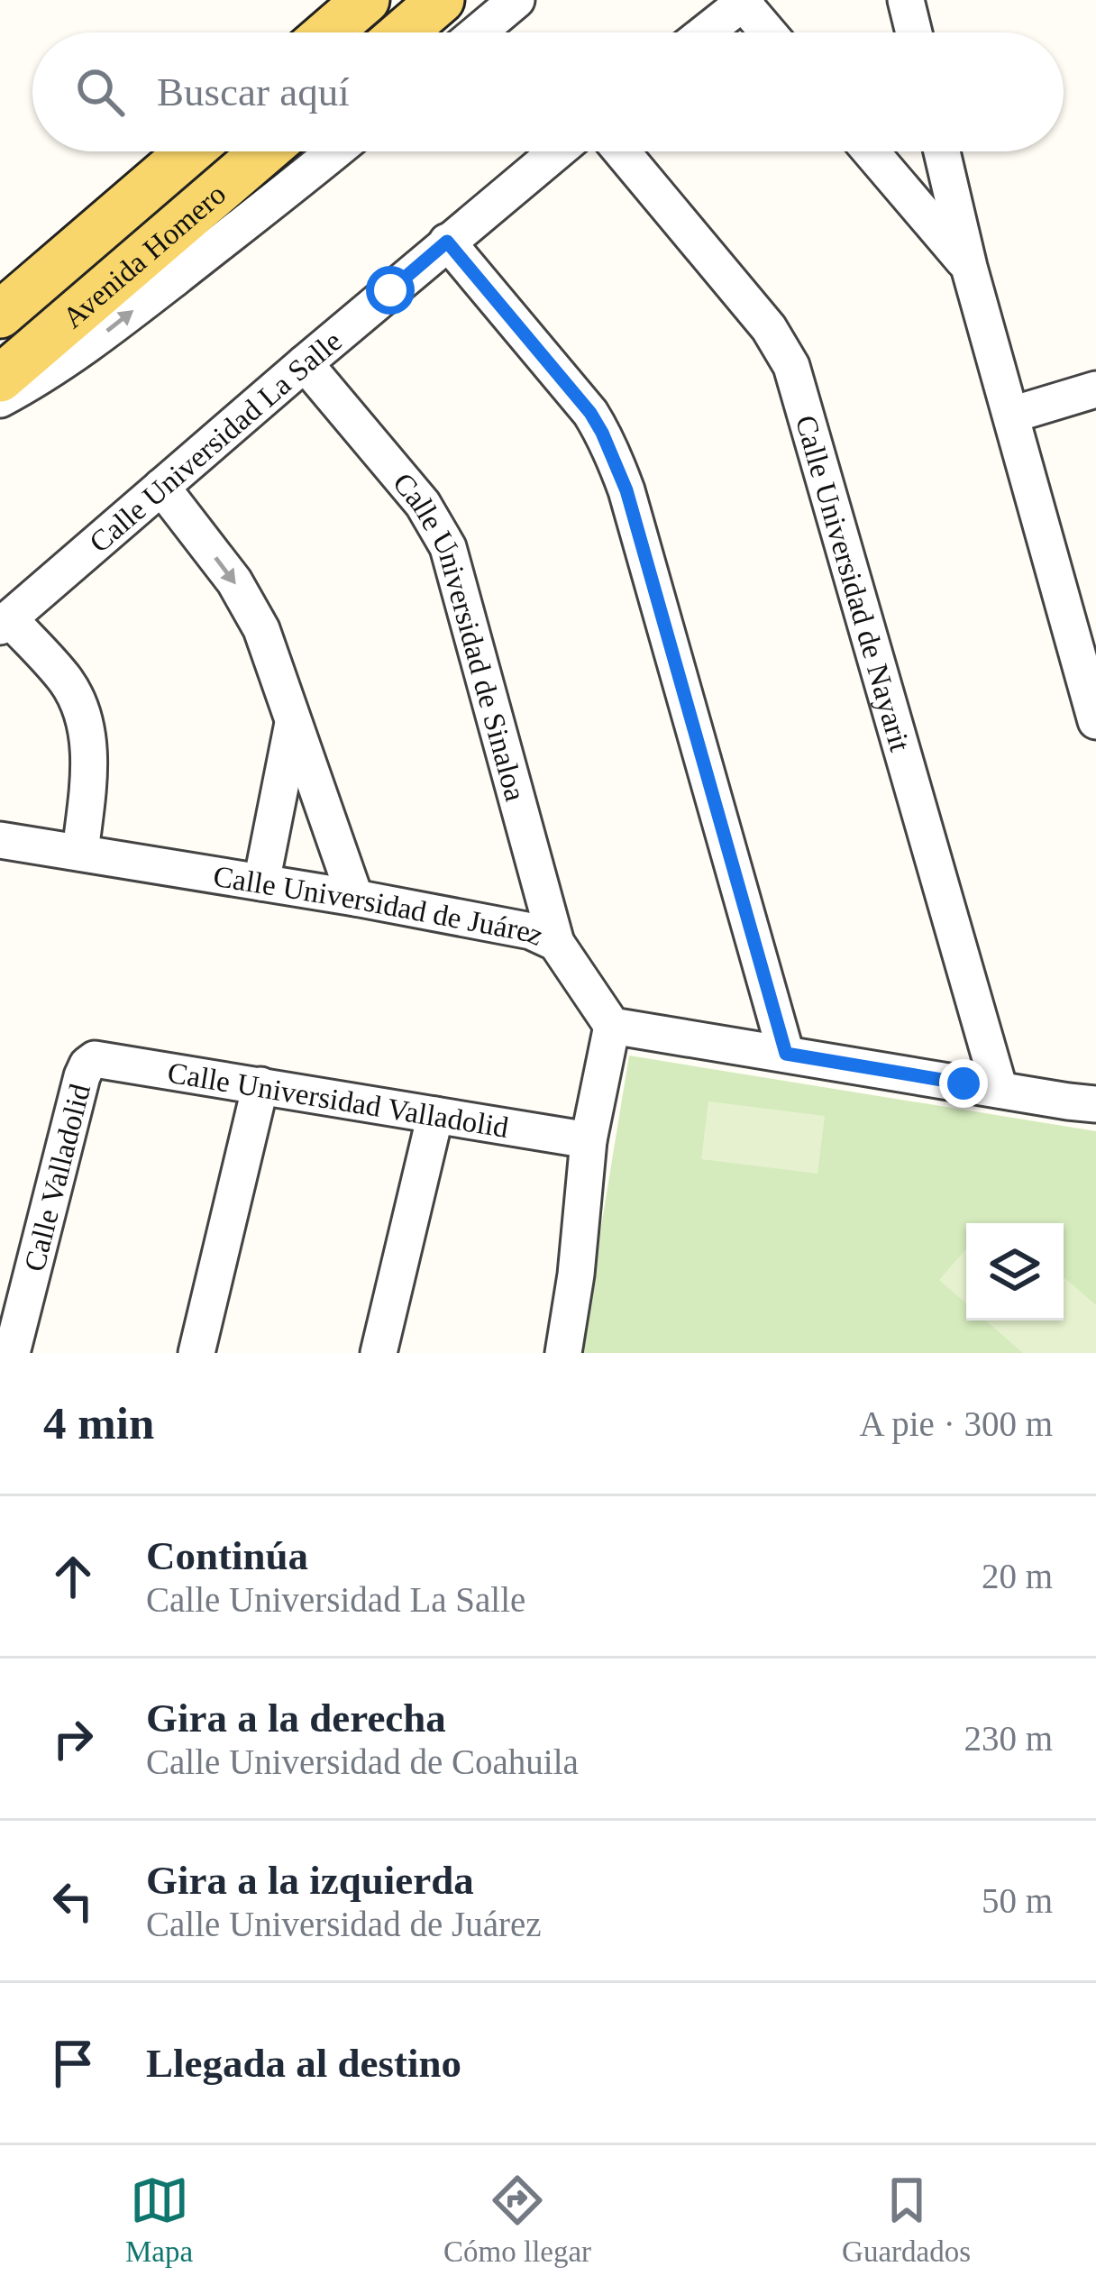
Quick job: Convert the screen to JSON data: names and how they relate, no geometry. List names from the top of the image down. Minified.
{"streets":{"main road":["Avenida Homero"],"street":["Calle Universidad La Salle","Calle Universidad de Nayarit","Calle Universidad de Sinaloa","Calle Universidad de Juárez","Calle Universidad Valladolid","Calle Valladolid"]},"crossings":[["Calle Universidad La Salle","Calle Universidad de Sinaloa"],["Calle Universidad de Sinaloa","Calle Universidad de Juárez"],["Calle Universidad Valladolid","Calle Valladolid"]],"page":{"search":"Buscar aquí","heading":["4 min","A pie · 300 m"],"list":[["Continúa","Calle Universidad La Salle","20 m"],["Gira a la derecha","Calle Universidad de Coahuila","230 m"],["Gira a la izquierda","Calle Universidad de Juárez","50 m"],"Llegada al destino"],"nav":["Mapa","Cómo llegar","Guardados"]}}
